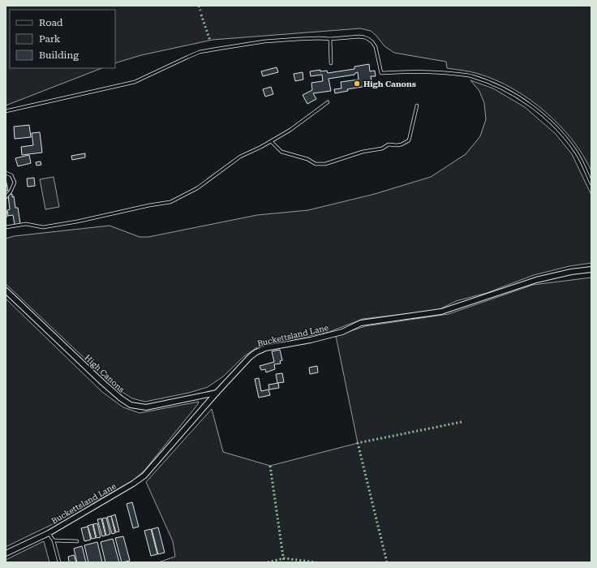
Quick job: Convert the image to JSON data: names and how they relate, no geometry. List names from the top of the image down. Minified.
{"streets":{"street":["Buckettsland Lane","High Canons"]},"crossings":[["Buckettsland Lane","High Canons"]],"places":["High Canons"],"legend":["Road","Park","Building"]}
